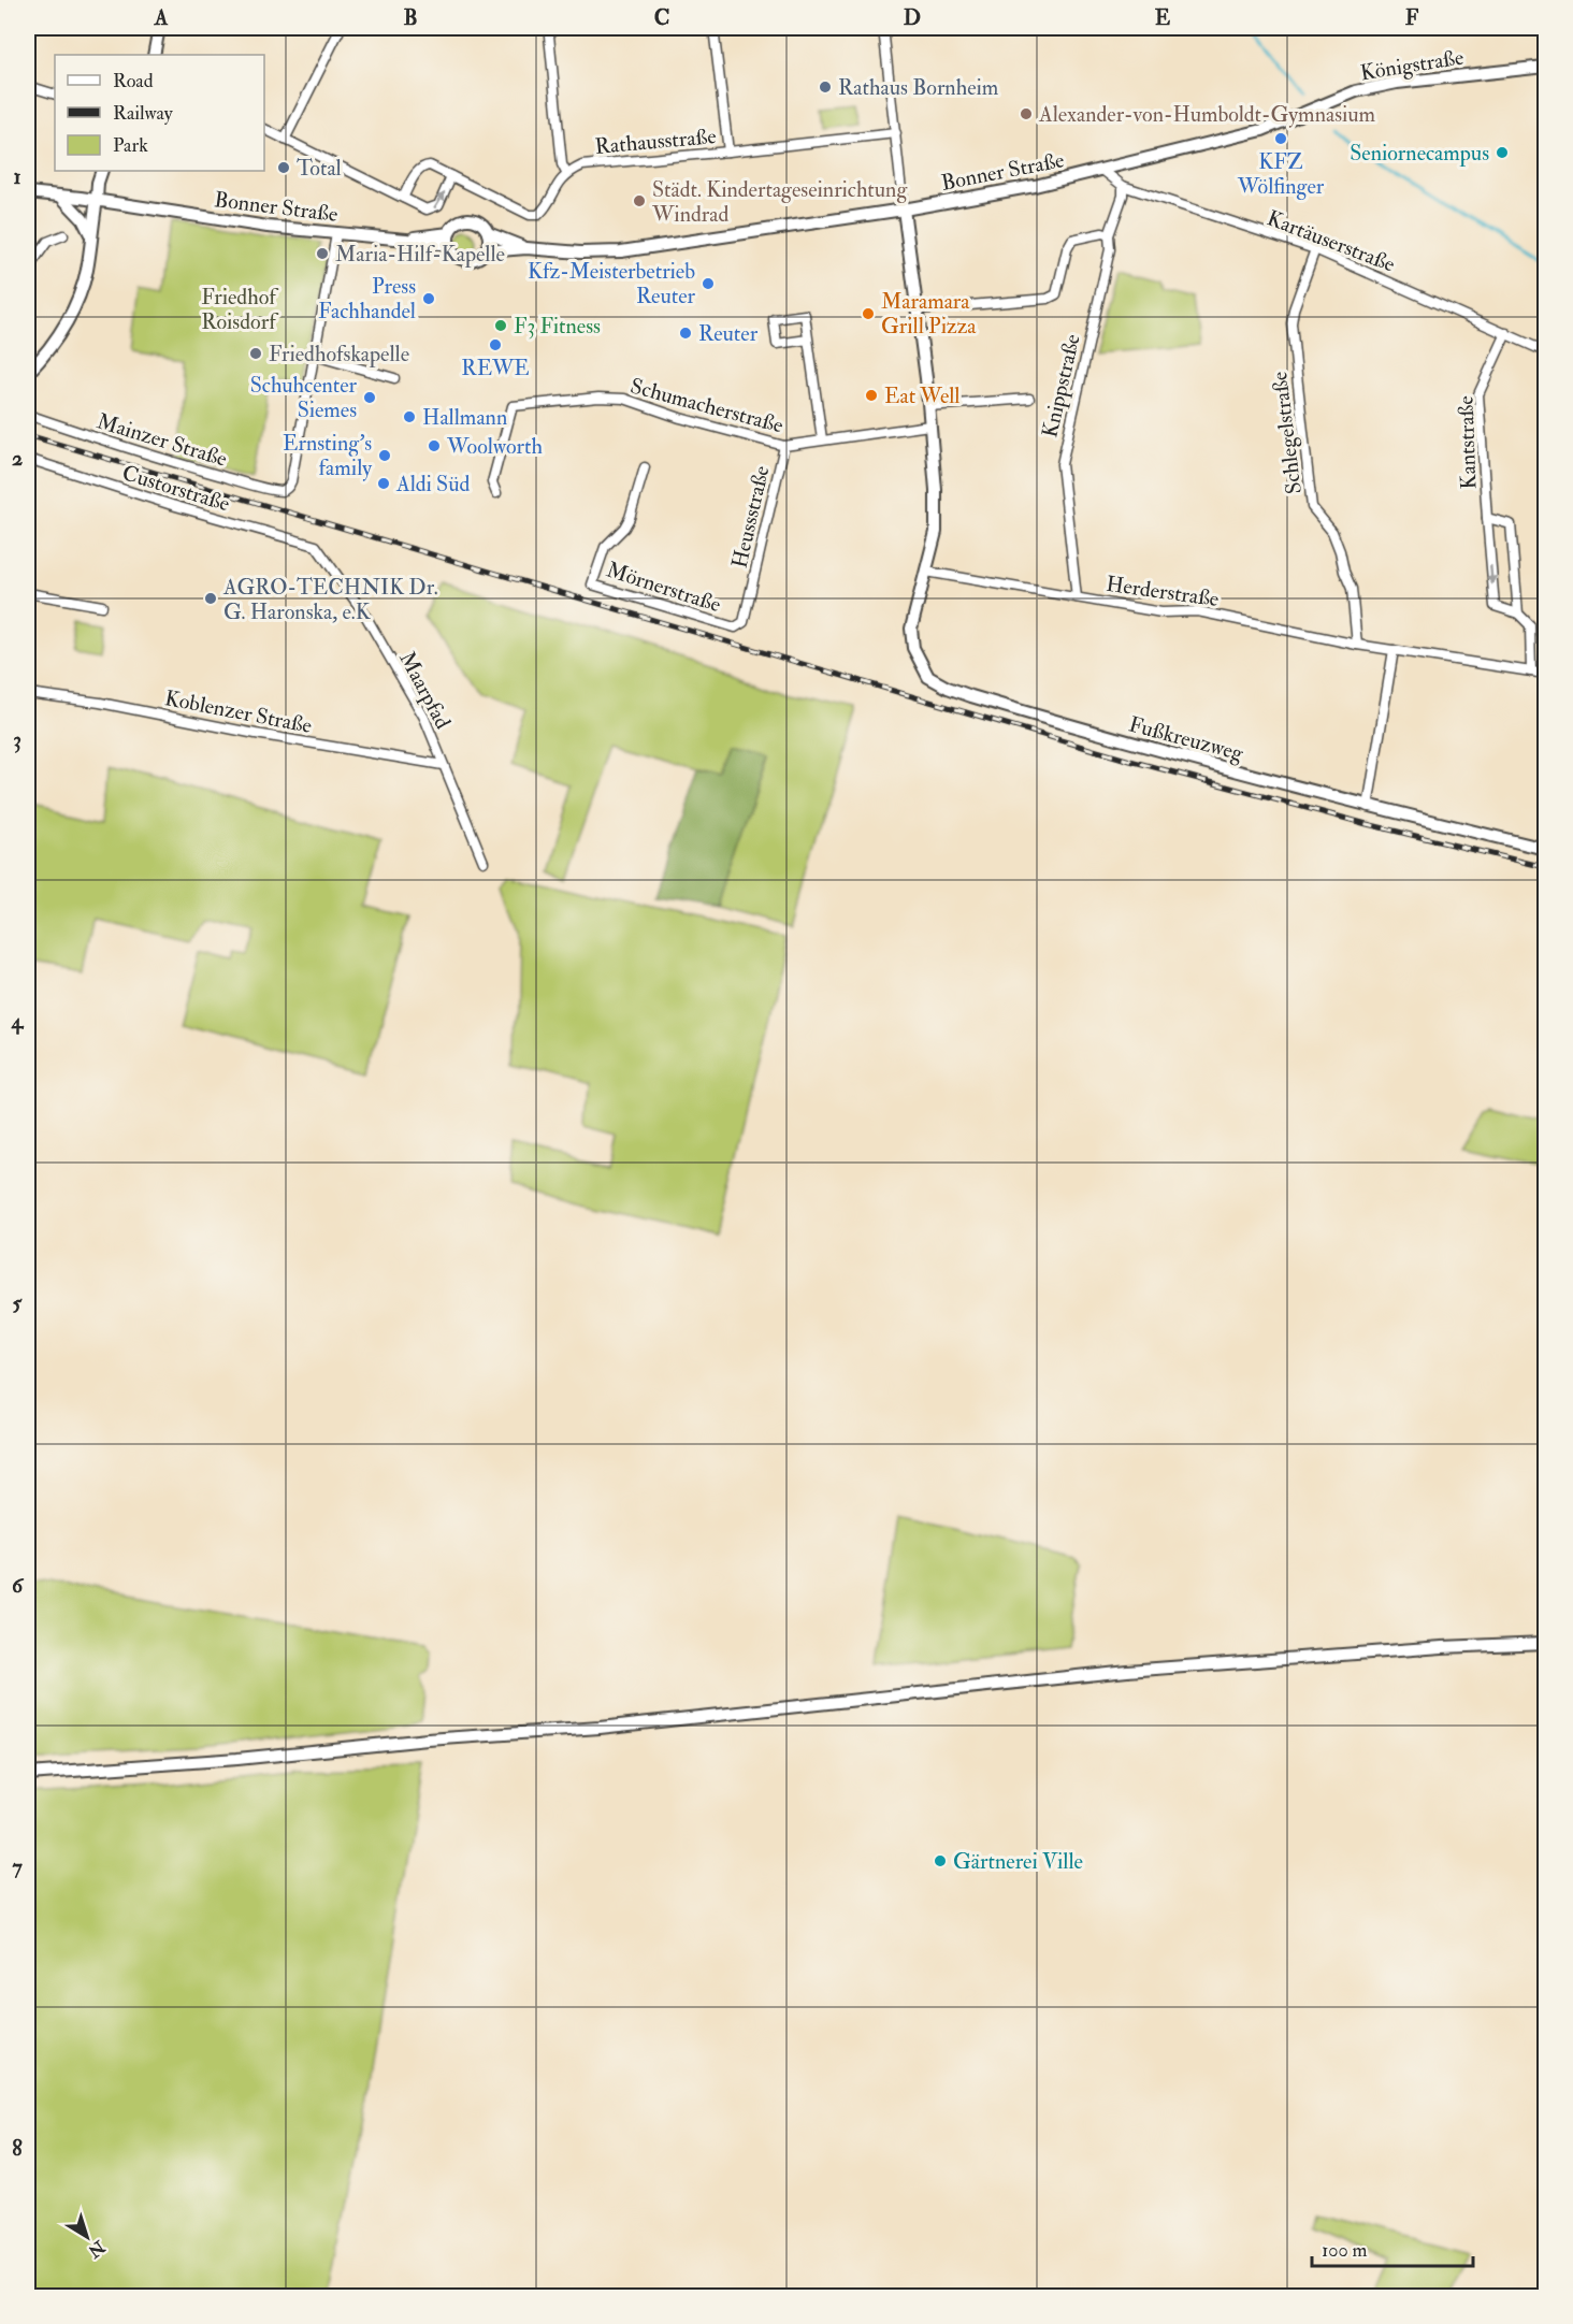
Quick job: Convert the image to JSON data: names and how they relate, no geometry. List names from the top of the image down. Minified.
{"streets":{"street":["Königstraße","Rathausstraße","Bonner Straße","Kartäuserstraße","Knippstraße","Schumacherstraße","Schlegelstraße","Mainzer Straße","Kantstraße","Custorstraße","Heussstraße","Mörnerstraße","Herderstraße","Maarpfad","Koblenzer Straße","Fußkreuzweg"]},"crossings":[["Königstraße","Bonner Straße"],["Königstraße","Kartäuserstraße"],["Bonner Straße","Kartäuserstraße"],["Bonner Straße","Fußkreuzweg"],["Kartäuserstraße","Knippstraße"],["Kartäuserstraße","Schlegelstraße"],["Kartäuserstraße","Kantstraße"],["Knippstraße","Herderstraße"],["Schumacherstraße","Heussstraße"],["Schumacherstraße","Fußkreuzweg"],["Schlegelstraße","Herderstraße"],["Kantstraße","Herderstraße"],["Custorstraße","Maarpfad"],["Heussstraße","Mörnerstraße"],["Herderstraße","Fußkreuzweg"],["Maarpfad","Koblenzer Straße"]],"parks":["Friedhof Roisdorf"],"places":["Rathaus Bornheim","Alexander-von-Humboldt-Gymnasium","KFZ Wölfinger","Seniornecampus","Total","Städt. Kindertageseinrichtung Windrad","Maria-Hilf-Kapelle","Kfz-Meisterbetrieb Reuter","Press Fachhandel","Maramara Grill Pizza","F3 Fitness","Reuter","REWE","Friedhofskapelle","Eat Well","Schuhcenter Siemes","Hallmann","Woolworth","Ernsting's family","Aldi Süd","AGRO-TECHNIK Dr. G. Haronska, e.K","Gärtnerei Ville"],"legend":["Road","Railway","Park"],"scale_bar":"100 m","north":"bottom right","grid":{"columns":["A","B","C","D","E","F"],"rows":["1","2","3","4","5","6","7","8"]}}
